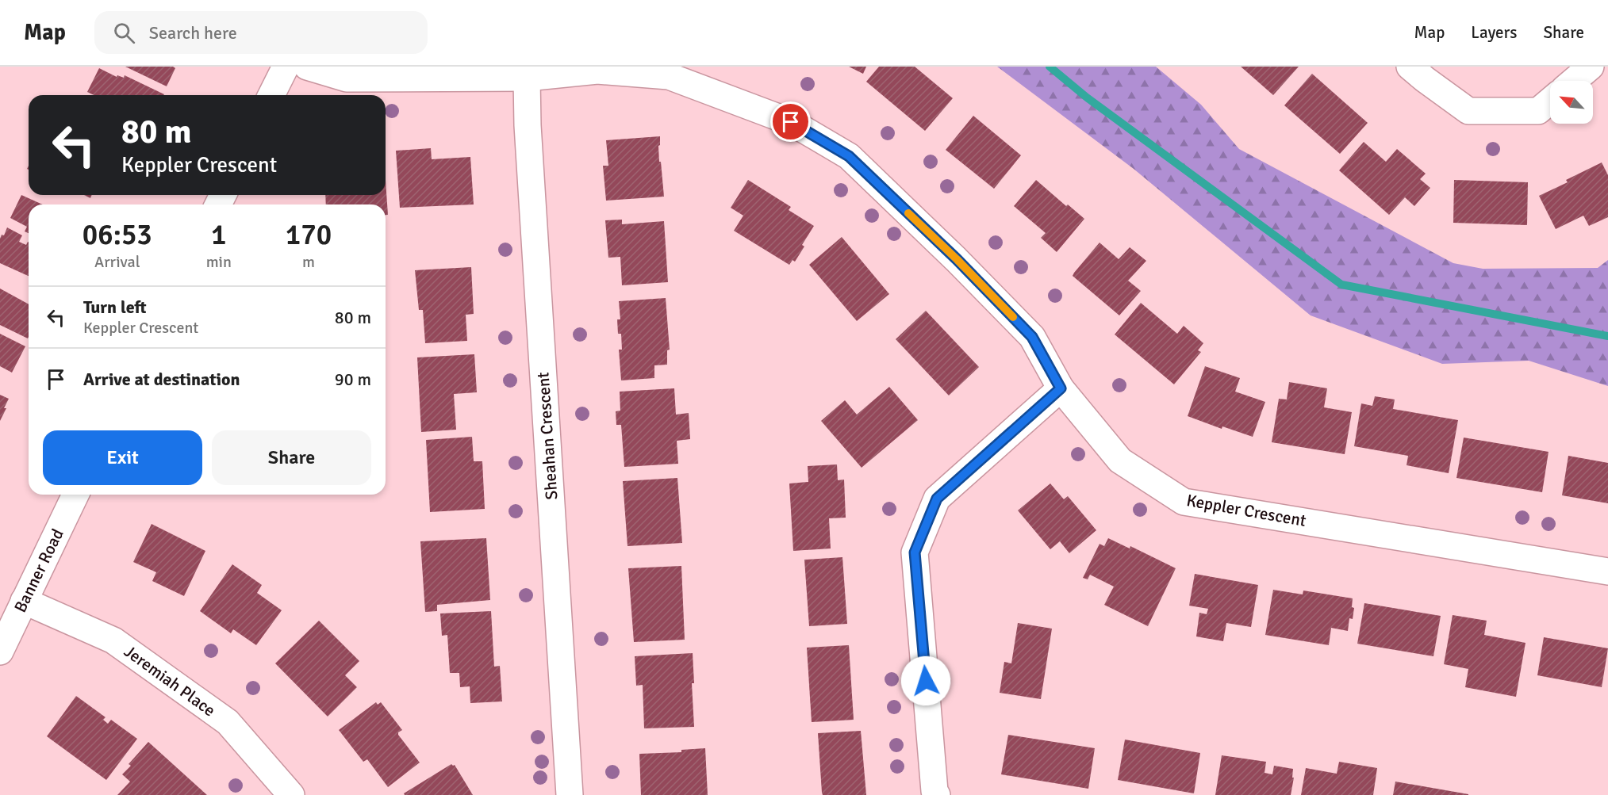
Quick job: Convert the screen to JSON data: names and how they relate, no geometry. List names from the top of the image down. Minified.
{"streets":{"street":["Sheahan Crescent","Keppler Crescent","Banner Road","Jeremiah Place"]},"crossings":[["Sheahan Crescent","Keppler Crescent"],["Banner Road","Jeremiah Place"]],"north":"top left","page":{"header":"Map","search":"Search here","nav":["Map","Layers","Share"],"turn":["80 m","Keppler Crescent"],"eta":["06:53","Arrival","1","min","170","m"],"list":[{"name":"Turn left","note":"Keppler Crescent","value":"80 m"},{"name":"Arrive at destination","value":"90 m"}],"buttons":["Exit","Share"]}}
